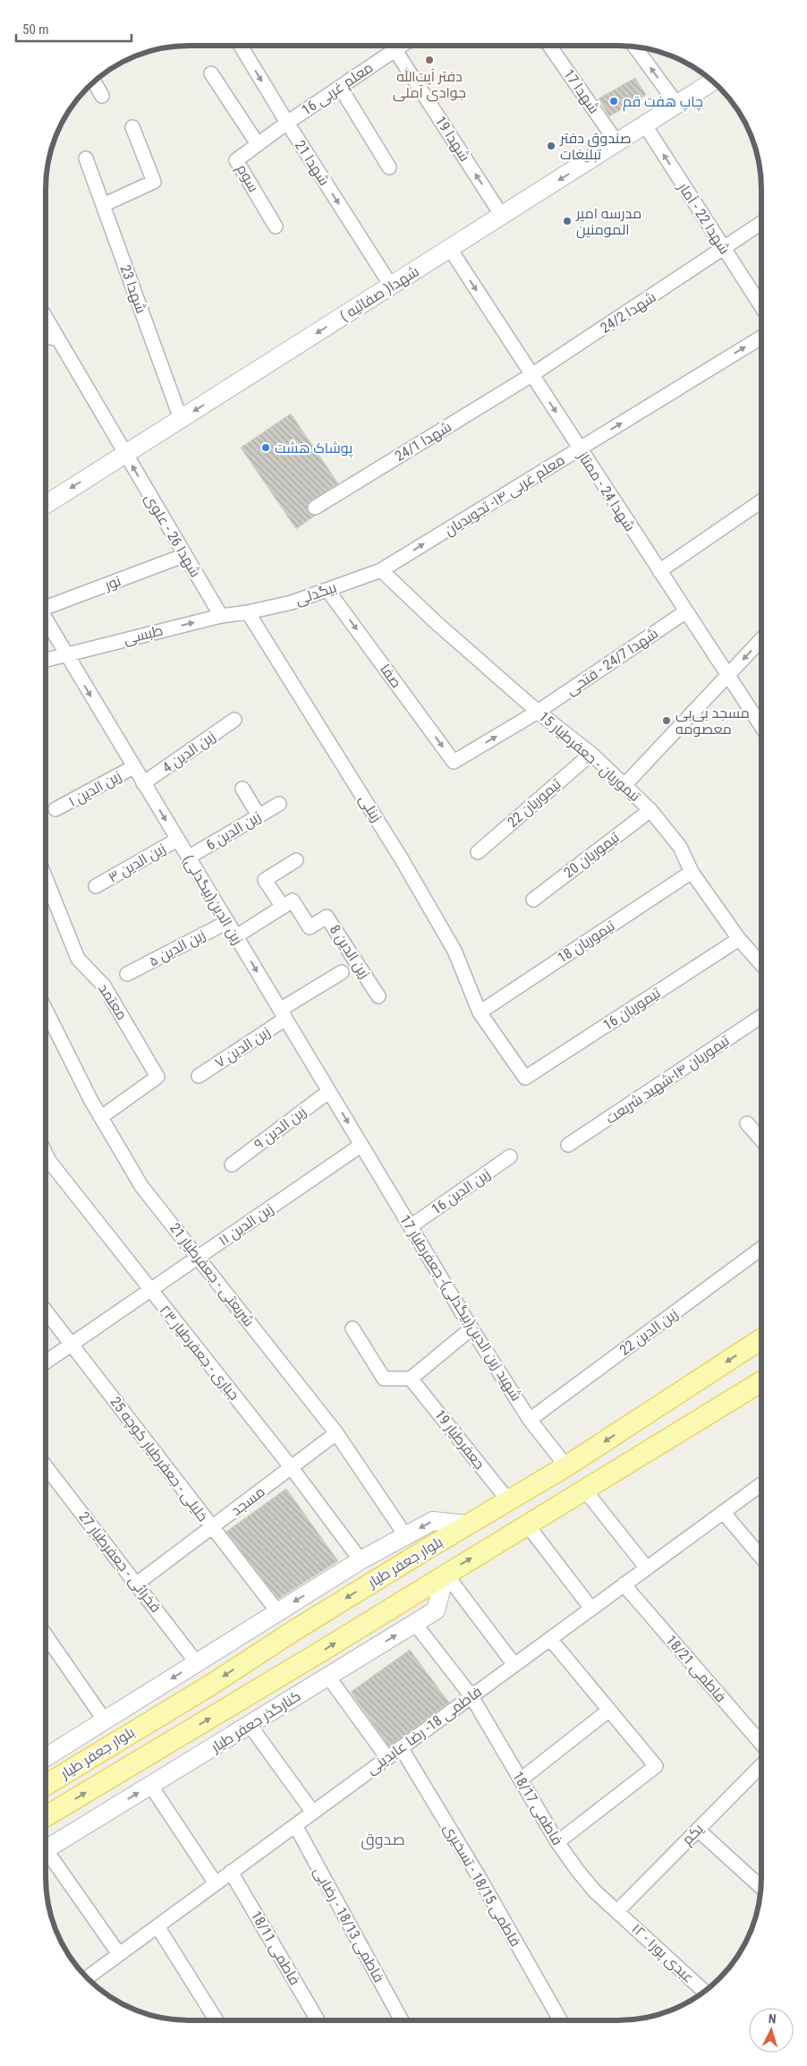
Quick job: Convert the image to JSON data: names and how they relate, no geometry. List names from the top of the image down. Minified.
{"streets":{"main road":["شهدا( صفائیه )","بلوار جعفر طیار","کنارگذر جعفر طیار"],"street":["معلم غربی 16","شهدا 17","شهدا 19","شهدا 21","سوم","شهدا 22 - آمار","شهدا 23","شهدا 24/2","شهدا 24/1","شهدا 24 - ممتاز","معلم غربی ۱۴- تجویدیان","شهدا 26 - علوی","نور","بیگدلی","طبسی","شهدا 24/7 - فتحی","صفا","زین الدین 4","تیموریان - جعفرطیار 15","زین الدین ۱","تیموریان 22","زینلی","زین الدین 6","تیموریان 20","زین الدین ۳","زین الدین(بیگدلی)","تیموریان 18","زین الدین ۵","زین الدین 8","معتمد","تیموریان 16","زین الدین ۷","تیموریان ۱۴-شهید شریعت","زین الدین ۹","زین الدین 16","زین الدین ۱۱","شریعتی - جعفرطیار 21","شهید زین الدین(بیگدلی)- جعفرطیار 17","زین الدین 22","جباری - جعفرطیار ۲۳","جعفرطیار 19","خلیلی - جعفرطیار کوچه 25","مسجد","فخرائی - جعفرطیار 27","فاطمی 18/21","فاطمی 18- رضا عابدینی","فاطمی 18/17","یکم","فاطمی 18/15 - تسخیری","فاطمی 18/13 - رضایی","فاطمی 18/11","عبدی پور۱ - ۱۲"]},"crossings":[["معلم غربی 16","شهدا 21"],["معلم غربی 16","سوم"],["شهدا 17","شهدا( صفائیه )"],["شهدا 19","شهدا( صفائیه )"],["شهدا 21","سوم"],["شهدا 21","شهدا( صفائیه )"],["شهدا 22 - آمار","شهدا( صفائیه )"],["شهدا 22 - آمار","شهدا 24/2"],["شهدا 23","شهدا( صفائیه )"],["شهدا( صفائیه )","شهدا 24 - ممتاز"],["شهدا( صفائیه )","شهدا 26 - علوی"],["شهدا 24/2","شهدا 24/1"],["شهدا 24/2","شهدا 24 - ممتاز"],["شهدا 24/1","شهدا 24 - ممتاز"],["شهدا 24 - ممتاز","معلم غربی ۱۴- تجویدیان"],["شهدا 24 - ممتاز","شهدا 24/7 - فتحی"],["معلم غربی ۱۴- تجویدیان","بیگدلی"],["معلم غربی ۱۴- تجویدیان","تیموریان - جعفرطیار 15"],["شهدا 26 - علوی","نور"],["شهدا 26 - علوی","طبسی"],["بیگدلی","طبسی"],["بیگدلی","صفا"],["بیگدلی","تیموریان - جعفرطیار 15"],["بیگدلی","زینلی"],["طبسی","زینلی"],["طبسی","زین الدین(بیگدلی)"],["شهدا 24/7 - فتحی","صفا"],["شهدا 24/7 - فتحی","تیموریان - جعفرطیار 15"],["زین الدین 4","زین الدین(بیگدلی)"],["تیموریان - جعفرطیار 15","تیموریان 22"],["تیموریان - جعفرطیار 15","تیموریان 20"],["تیموریان - جعفرطیار 15","تیموریان 18"],["تیموریان - جعفرطیار 15","تیموریان 16"],["زین الدین ۱","زین الدین(بیگدلی)"],["زینلی","تیموریان 18"],["زینلی","تیموریان 16"],["زین الدین 6","زین الدین(بیگدلی)"],["زین الدین ۳","زین الدین(بیگدلی)"],["زین الدین(بیگدلی)","زین الدین ۵"],["زین الدین(بیگدلی)","زین الدین ۷"],["زین الدین(بیگدلی)","زین الدین ۹"],["زین الدین(بیگدلی)","زین الدین ۱۱"],["زین الدین(بیگدلی)","شهید زین الدین(بیگدلی)- جعفرطیار 17"],["معتمد","شریعتی - جعفرطیار 21"],["زین الدین 16","شهید زین الدین(بیگدلی)- جعفرطیار 17"],["زین الدین ۱۱","شریعتی - جعفرطیار 21"],["زین الدین ۱۱","شهید زین الدین(بیگدلی)- جعفرطیار 17"],["زین الدین ۱۱","جباری - جعفرطیار ۲۳"],["زین الدین ۱۱","خلیلی - جعفرطیار کوچه 25"],["شریعتی - جعفرطیار 21","مسجد"],["شهید زین الدین(بیگدلی)- جعفرطیار 17","زین الدین 22"],["شهید زین الدین(بیگدلی)- جعفرطیار 17","بلوار جعفر طیار"],["جباری - جعفرطیار ۲۳","مسجد"],["جعفرطیار 19","بلوار جعفر طیار"],["خلیلی - جعفرطیار کوچه 25","مسجد"],["مسجد","فخرائی - جعفرطیار 27"],["بلوار جعفر طیار","کنارگذر جعفر طیار"],["فاطمی 18/21","فاطمی 18- رضا عابدینی"],["کنارگذر جعفر طیار","فاطمی 18/17"],["فاطمی 18- رضا عابدینی","فاطمی 18/17"],["فاطمی 18- رضا عابدینی","فاطمی 18/15 - تسخیری"],["فاطمی 18- رضا عابدینی","فاطمی 18/13 - رضایی"],["فاطمی 18- رضا عابدینی","فاطمی 18/11"],["فاطمی 18/17","یکم"],["فاطمی 18/17","عبدی پور۱ - ۱۲"],["یکم","عبدی پور۱ - ۱۲"]],"one_way":["شهدا 22 - آمار","شهدا( صفائیه )","شهدا 24 - ممتاز","معلم غربی ۱۴- تجویدیان","طبسی","شهدا 24/7 - فتحی","صفا","زین الدین(بیگدلی)"],"districts":["صدوق"],"places":["دفتر آیت‌الله جوادی آملی","چاپ هفت قم","صندوق دفتر تبلیغات","مدرسه امیر المومنین","پوشاک هشت","مسجد بی‌بی معصومه"],"scale_bar":"50 m","north":"top"}
